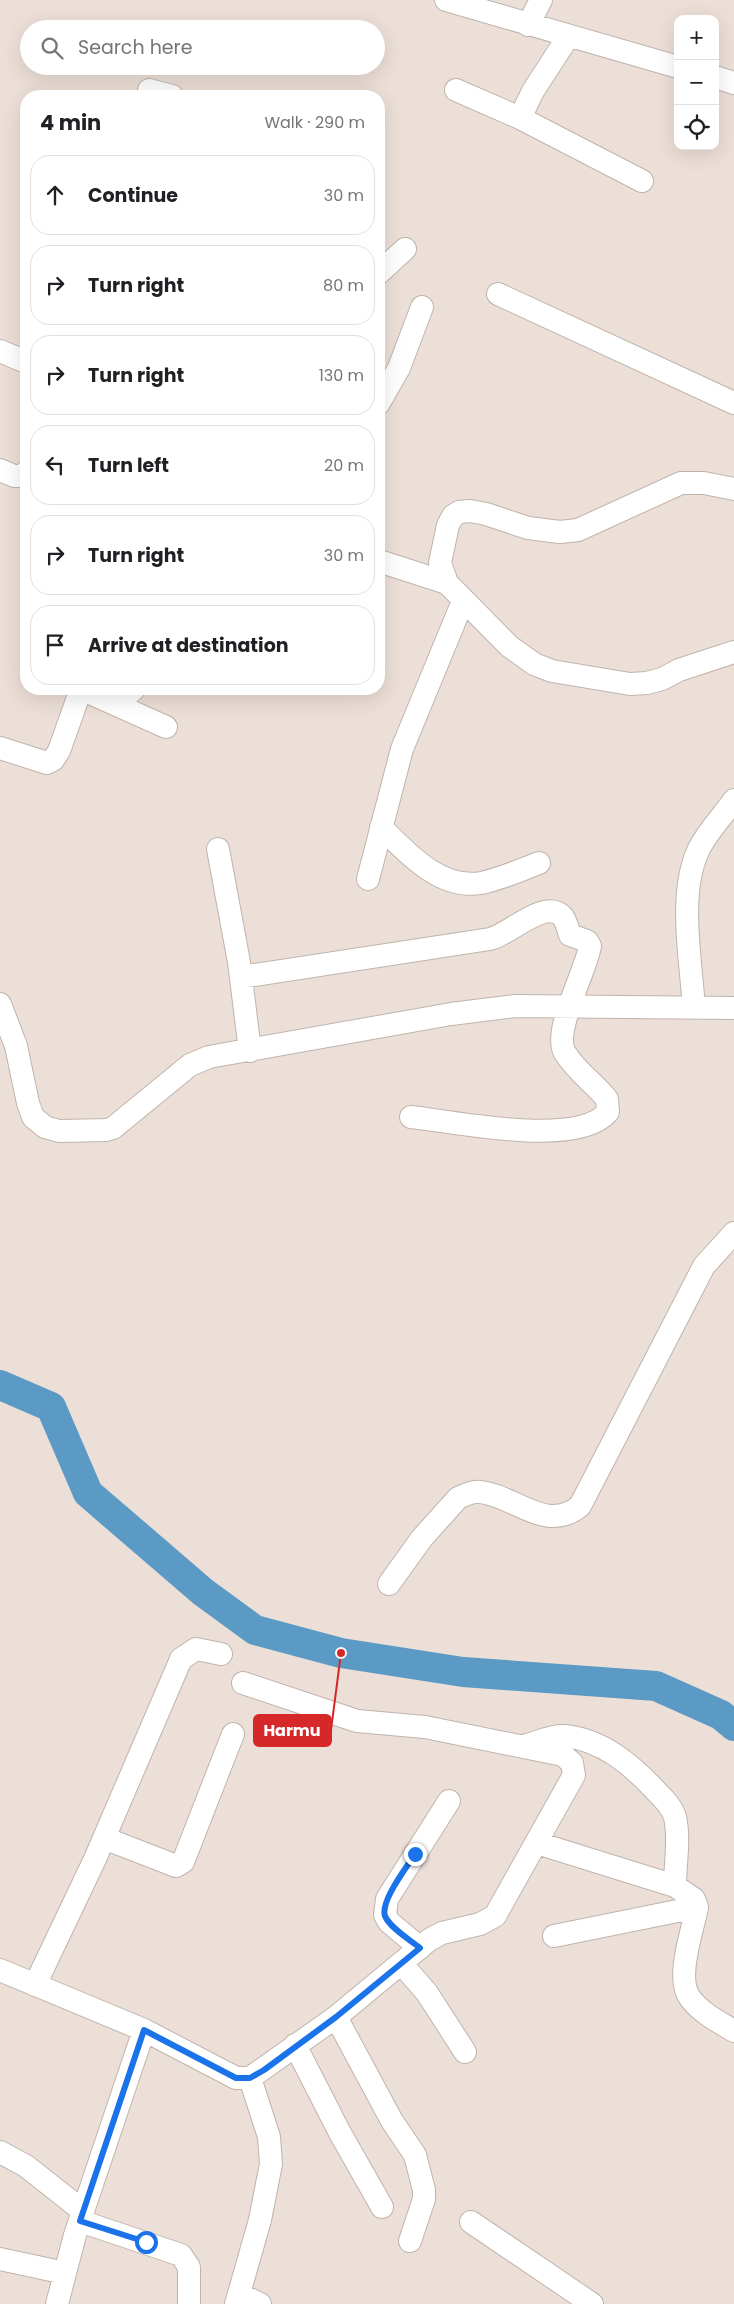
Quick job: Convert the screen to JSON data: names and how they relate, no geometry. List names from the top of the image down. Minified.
{"places":["Harmu"],"page":{"map_buttons":["+","−"],"search":"Search here","heading":["4 min","Walk · 290 m"],"list":[["Continue","30 m"],["Turn right","80 m"],["Turn right","130 m"],["Turn left","20 m"],["Turn right","30 m"],"Arrive at destination"]}}
